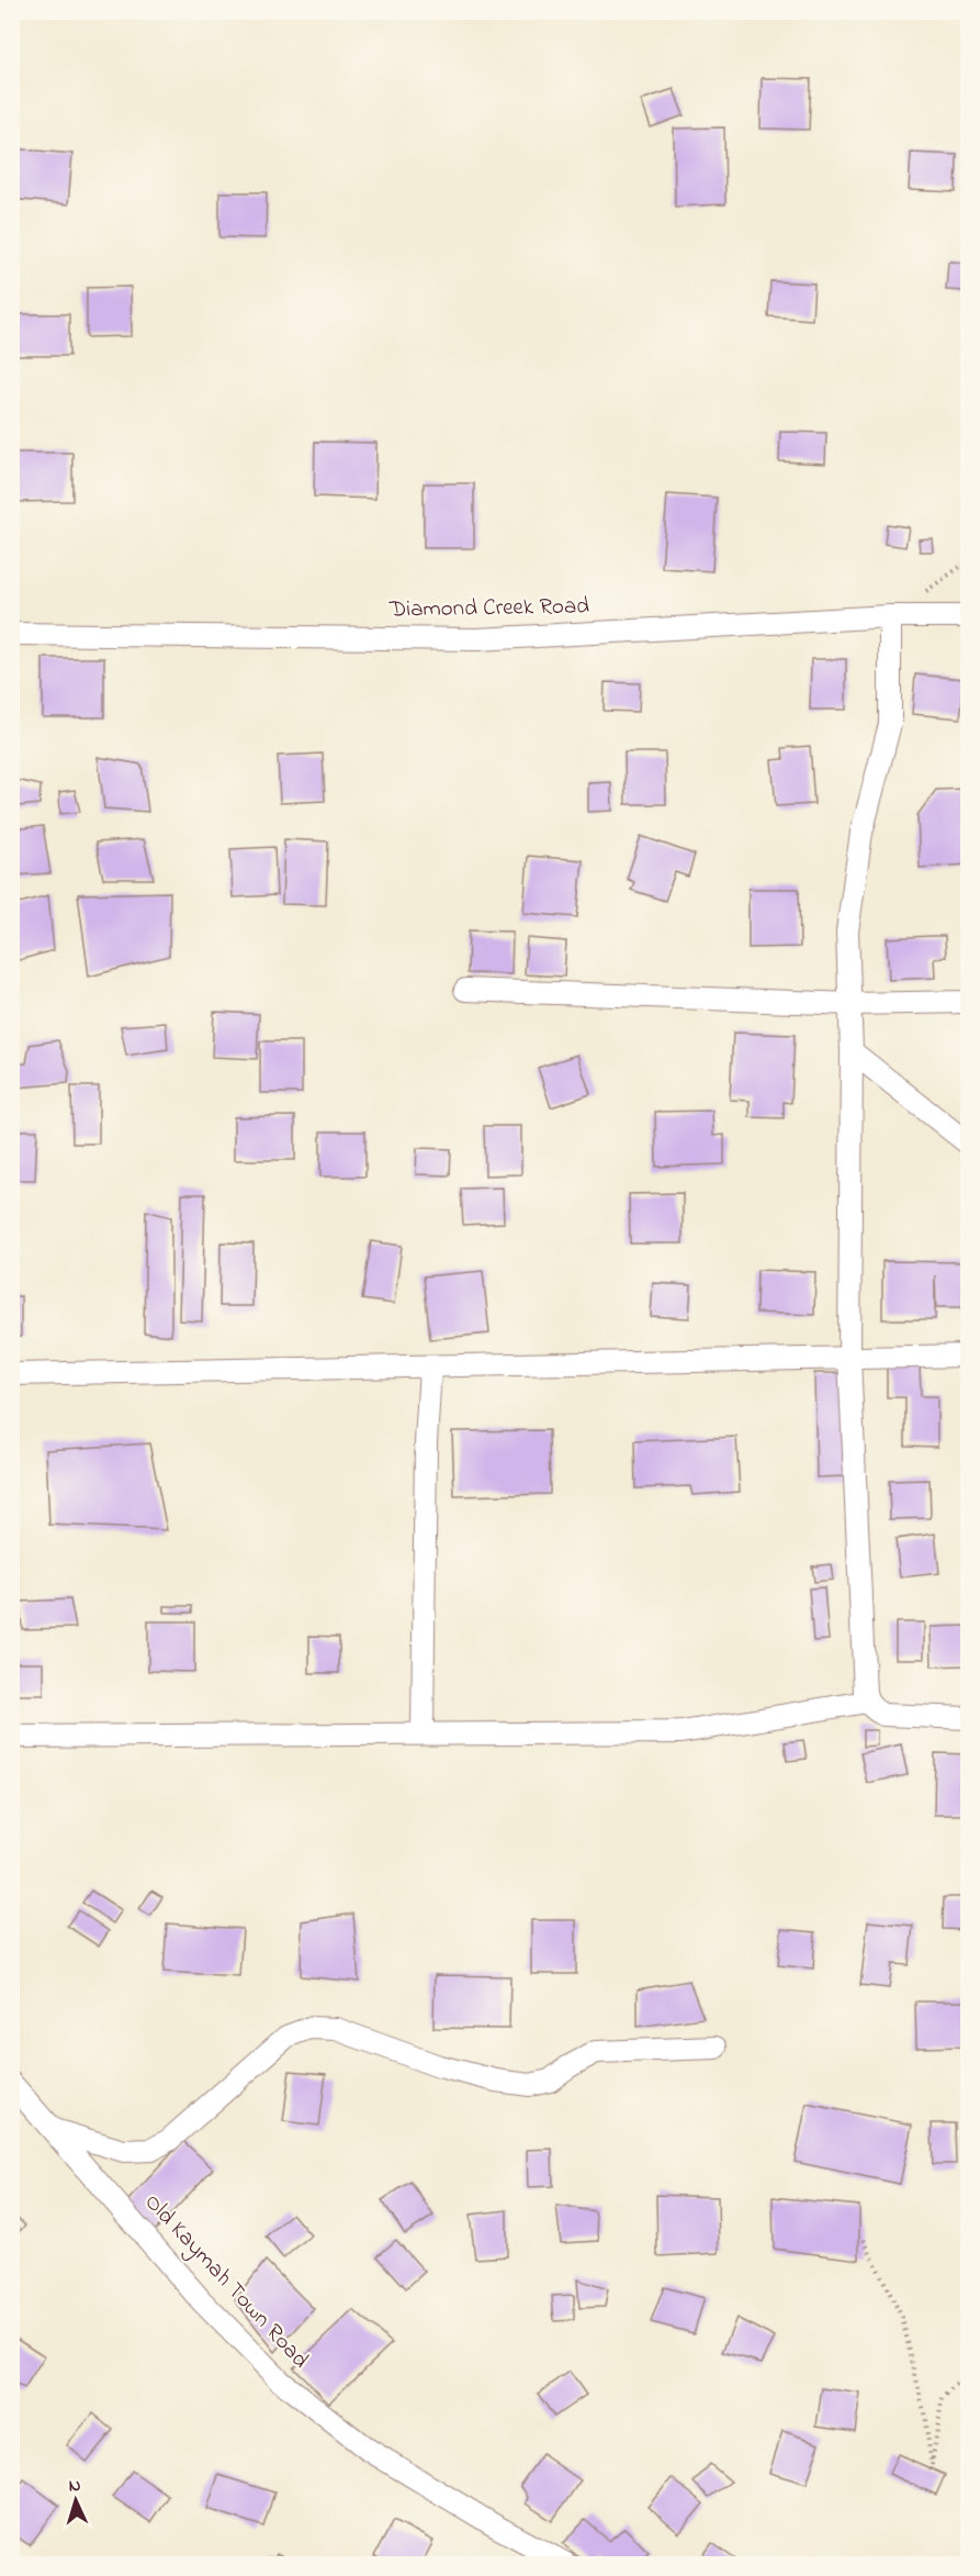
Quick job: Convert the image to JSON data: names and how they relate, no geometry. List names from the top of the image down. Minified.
{"streets":{"street":["Diamond Creek Road","Old Kaymah Town Road"]},"north":"top"}
